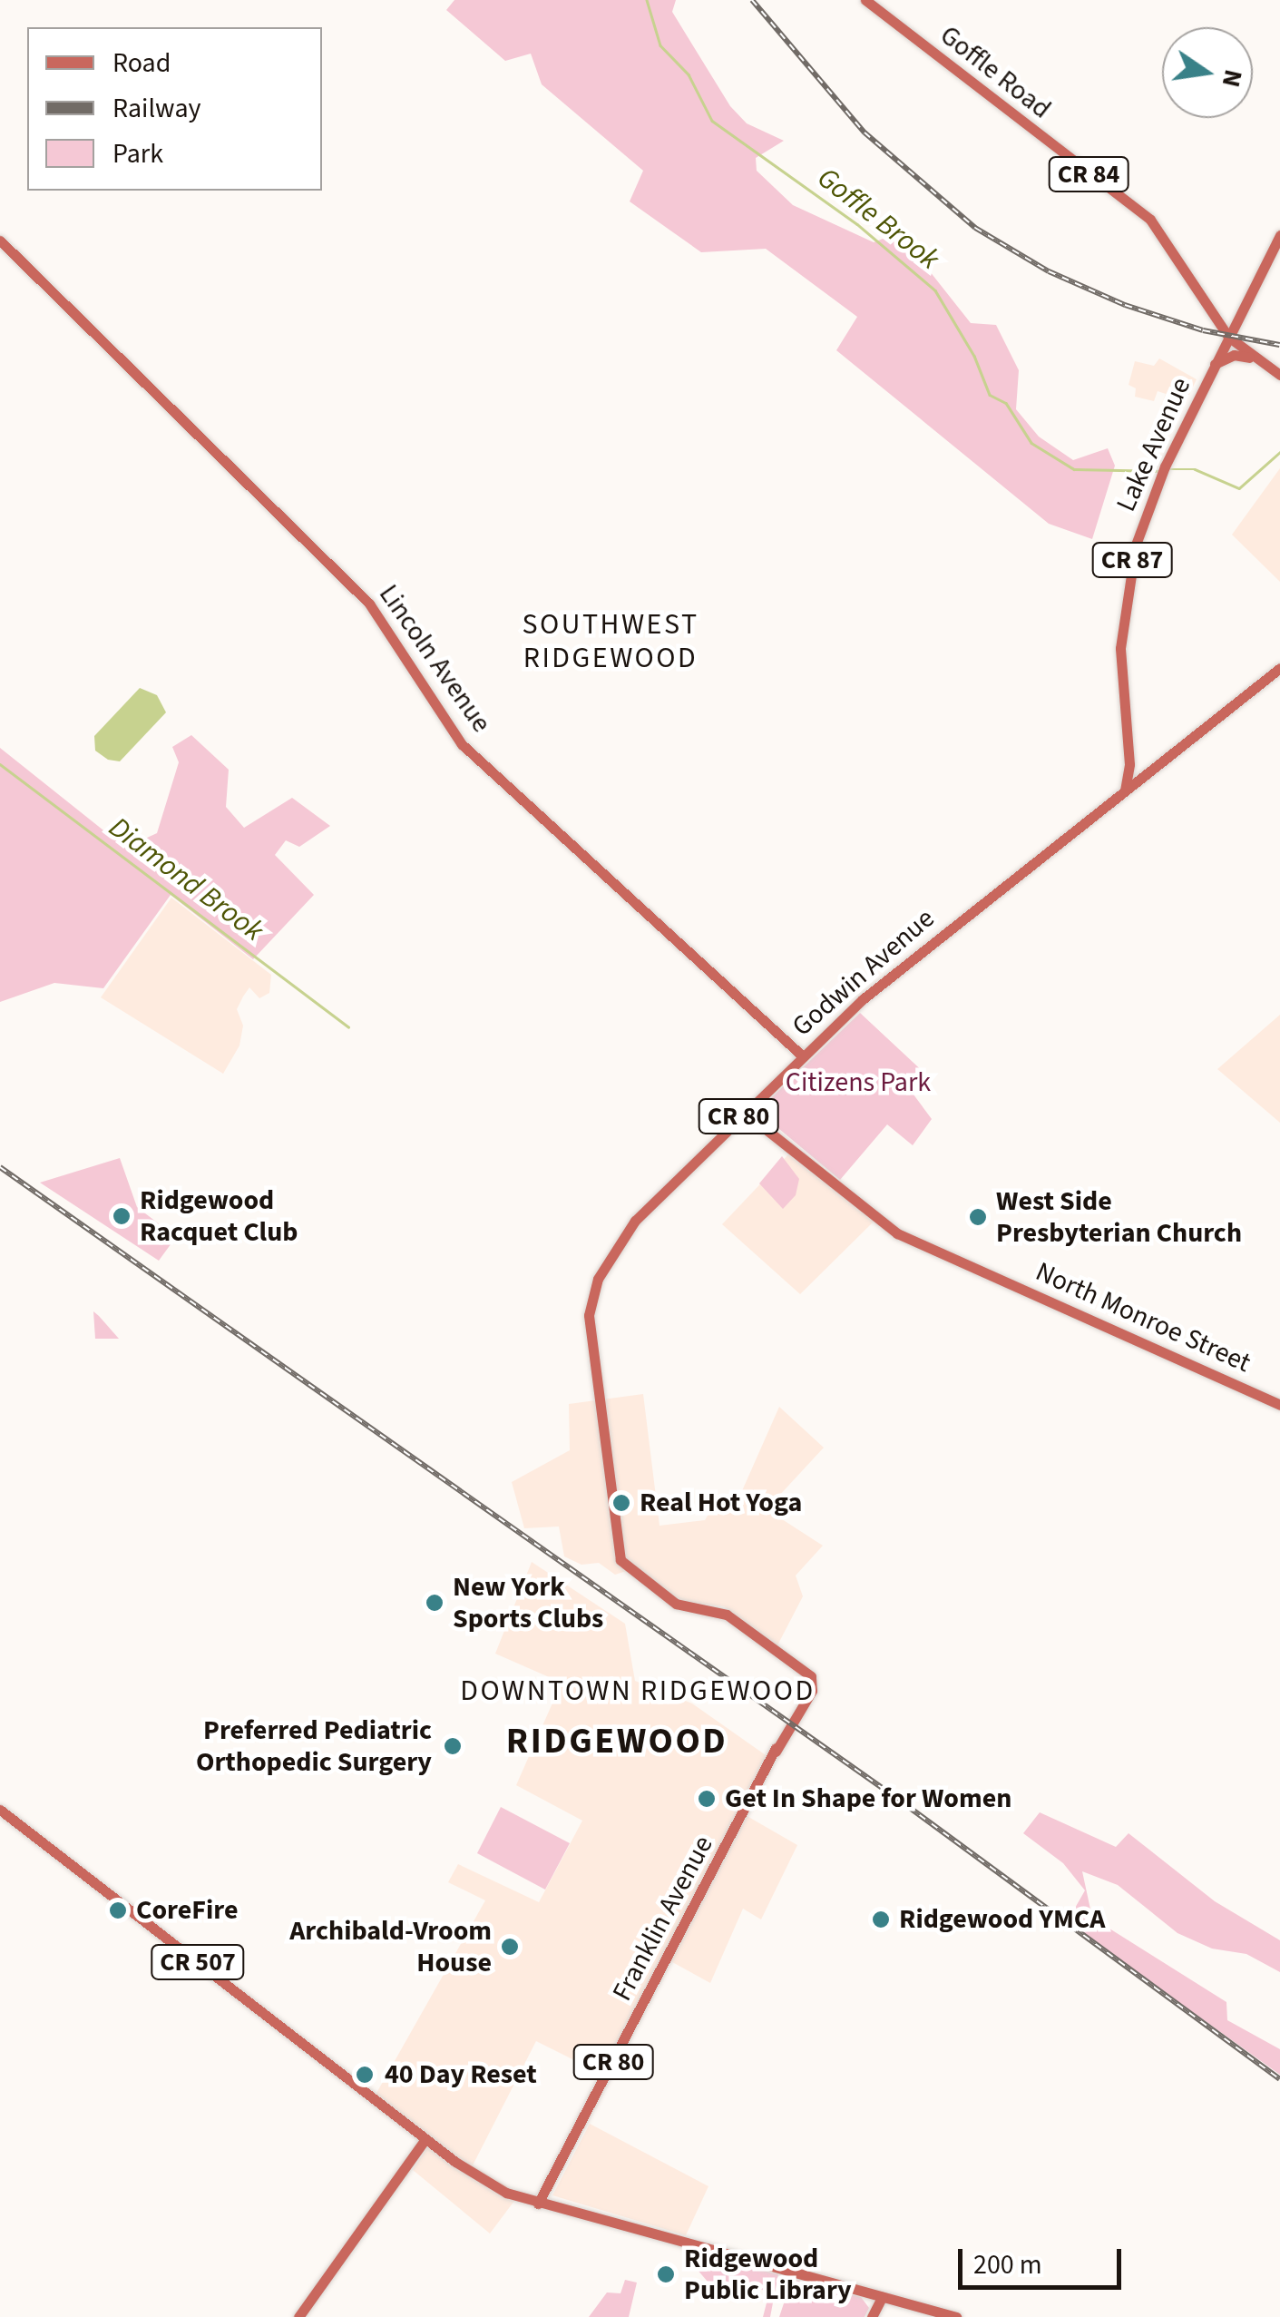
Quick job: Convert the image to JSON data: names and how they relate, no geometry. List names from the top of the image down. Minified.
{"streets":{"main road":["Goffle Road","CR 84","Lake Avenue","CR 87","Lincoln Avenue","Godwin Avenue","CR 80","North Monroe Street","Franklin Avenue","CR 507"]},"crossings":[["Goffle Road","Lake Avenue"],["Goffle Road","CR 87"],["Lake Avenue","CR 87"],["Lake Avenue","Godwin Avenue"],["Lincoln Avenue","Godwin Avenue"],["Godwin Avenue","North Monroe Street"],["Godwin Avenue","Franklin Avenue"],["Franklin Avenue","CR 507"]],"districts":["SOUTHWEST RIDGEWOOD","DOWNTOWN RIDGEWOOD","RIDGEWOOD"],"water":["Goffle Brook","Diamond Brook"],"parks":["Citizens Park"],"places":["Ridgewood Racquet Club","West Side Presbyterian Church","Real Hot Yoga","New York Sports Clubs","Preferred Pediatric Orthopedic Surgery","Get In Shape for Women","CoreFire","Ridgewood YMCA","Archibald-Vroom House","40 Day Reset","Ridgewood Public Library"],"legend":["Road","Railway","Park"],"scale_bar":"200 m","north":"right"}
